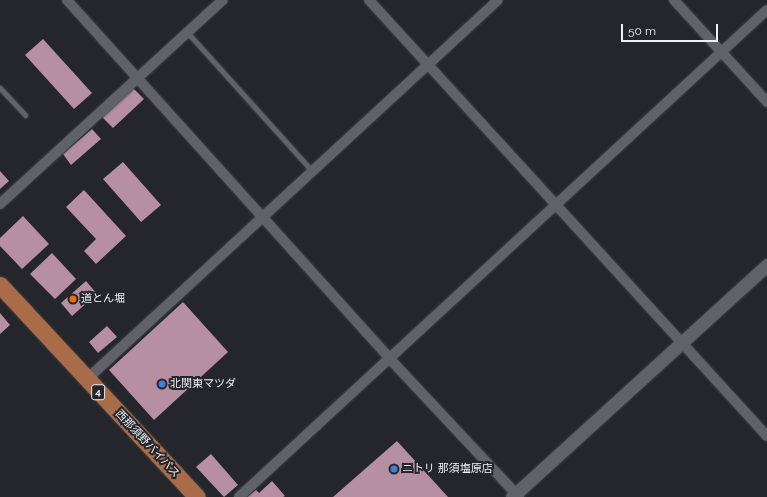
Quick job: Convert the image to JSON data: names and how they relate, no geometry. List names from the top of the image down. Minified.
{"streets":{"highway":["4","西那須野バイパス"]},"places":["道とん堀","北関東マツダ","ニトリ 那須塩原店"],"scale_bar":"50 m"}
